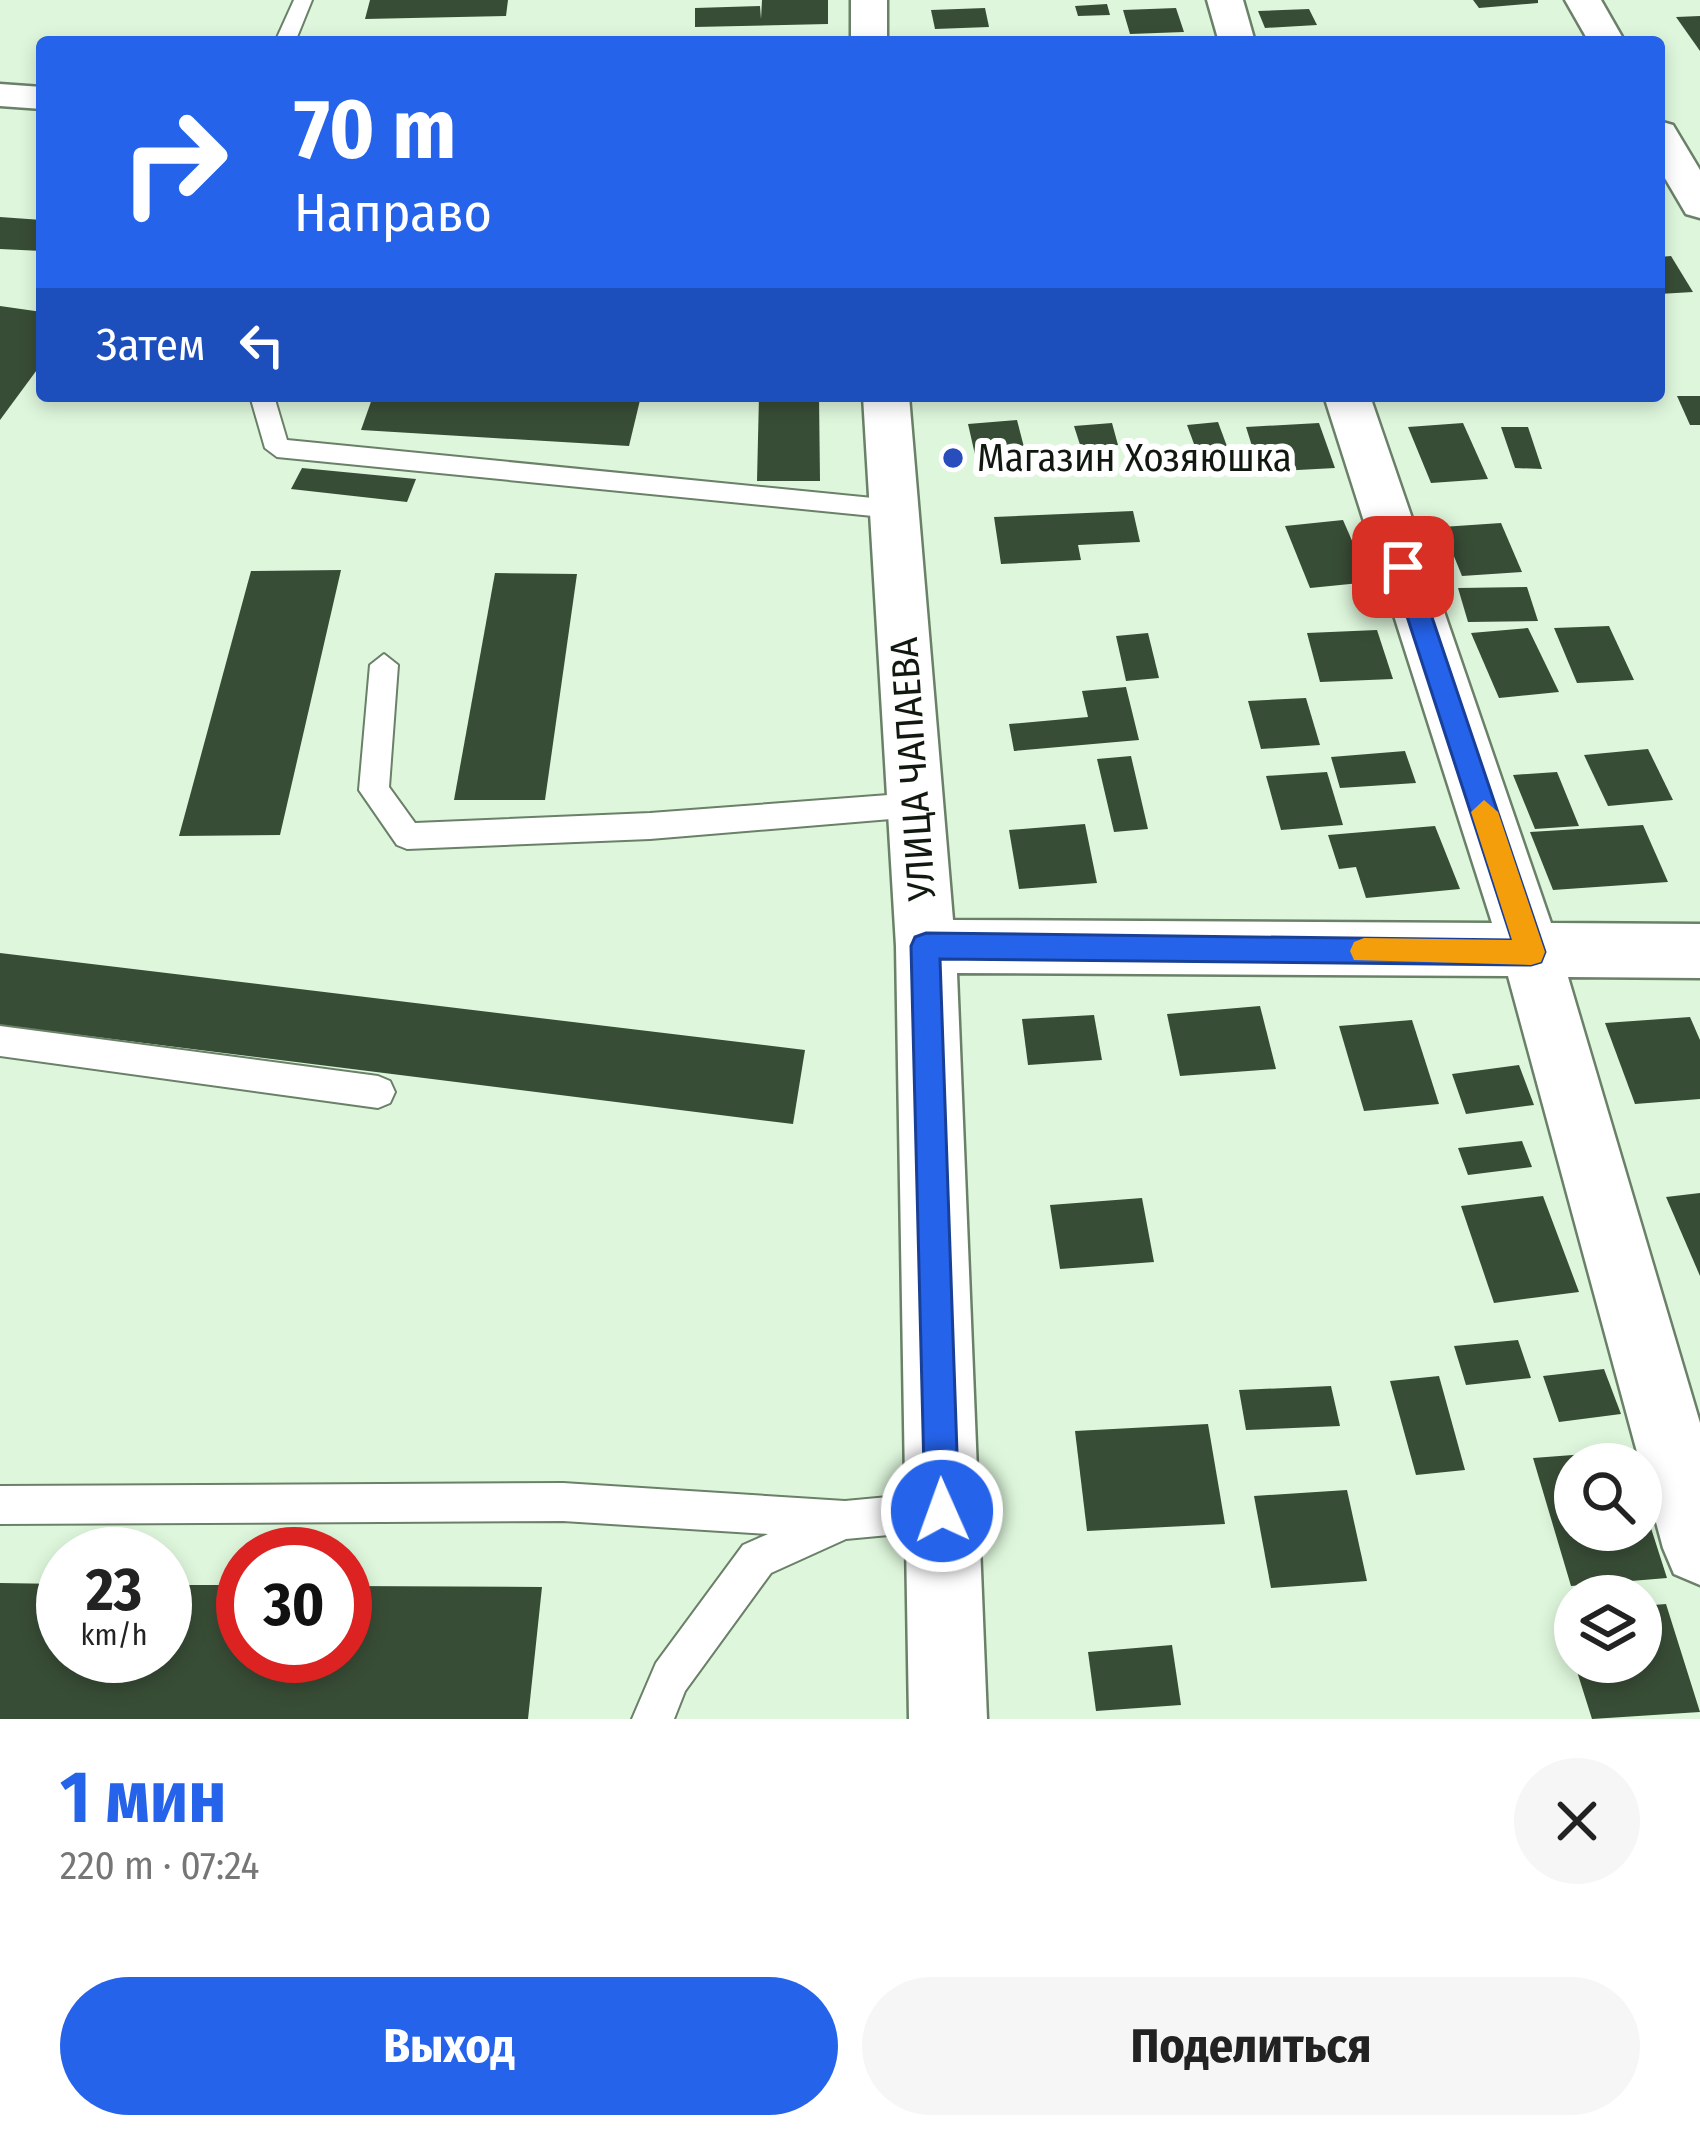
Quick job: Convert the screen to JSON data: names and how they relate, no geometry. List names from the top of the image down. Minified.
{"streets":{"street":["УЛИЦА ЧАПАЕВА"]},"places":["Магазин Хозяюшка"],"page":{"turn":["70 m","Направо"],"then":"Затем","speed":"23 km/h","limit":"30","heading":["1 мин","220 m · 07:24"],"buttons":["Выход","Поделиться"]}}
